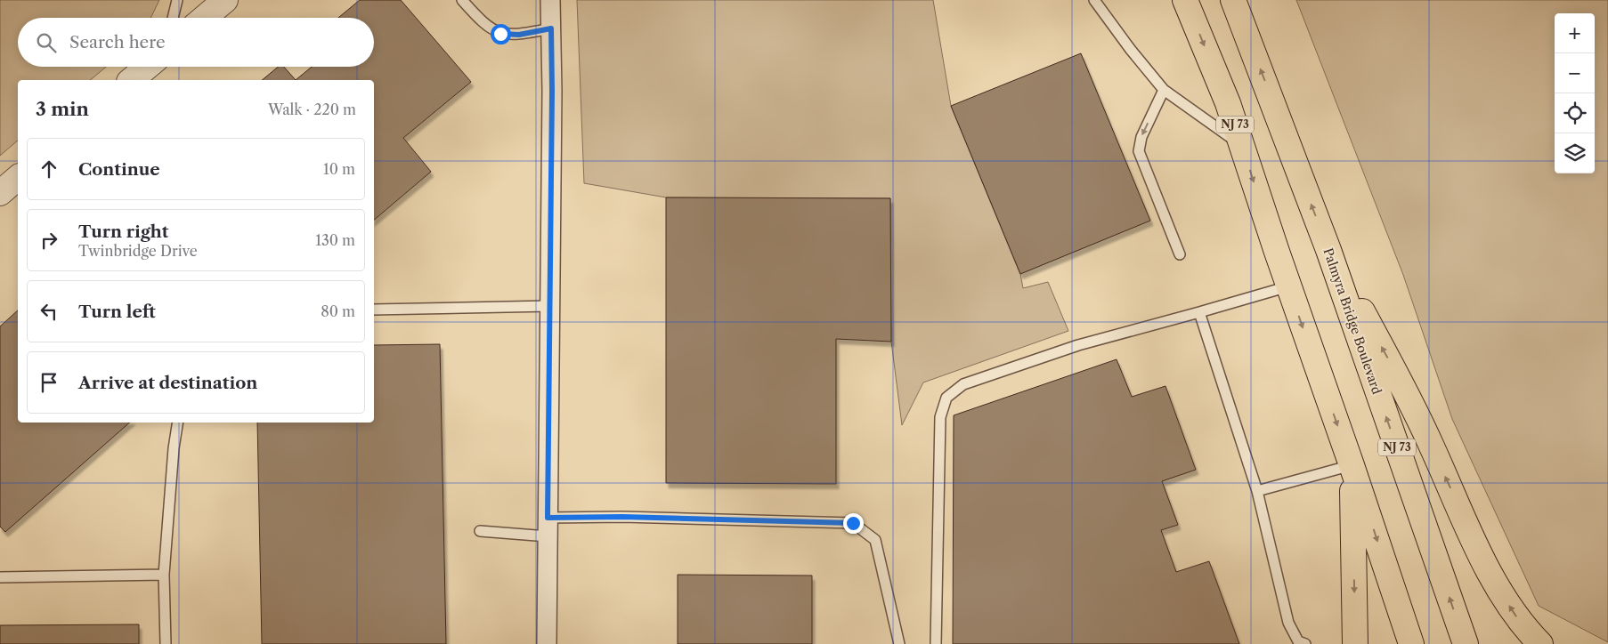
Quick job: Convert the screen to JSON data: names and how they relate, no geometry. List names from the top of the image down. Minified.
{"streets":{"highway":["NJ 73","Palmyra Bridge Boulevard"]},"page":{"map_buttons":["+","−"],"search":"Search here","heading":["3 min","Walk · 220 m"],"list":[["Continue","10 m"],["Turn right","Twinbridge Drive","130 m"],["Turn left","80 m"],"Arrive at destination"]}}
